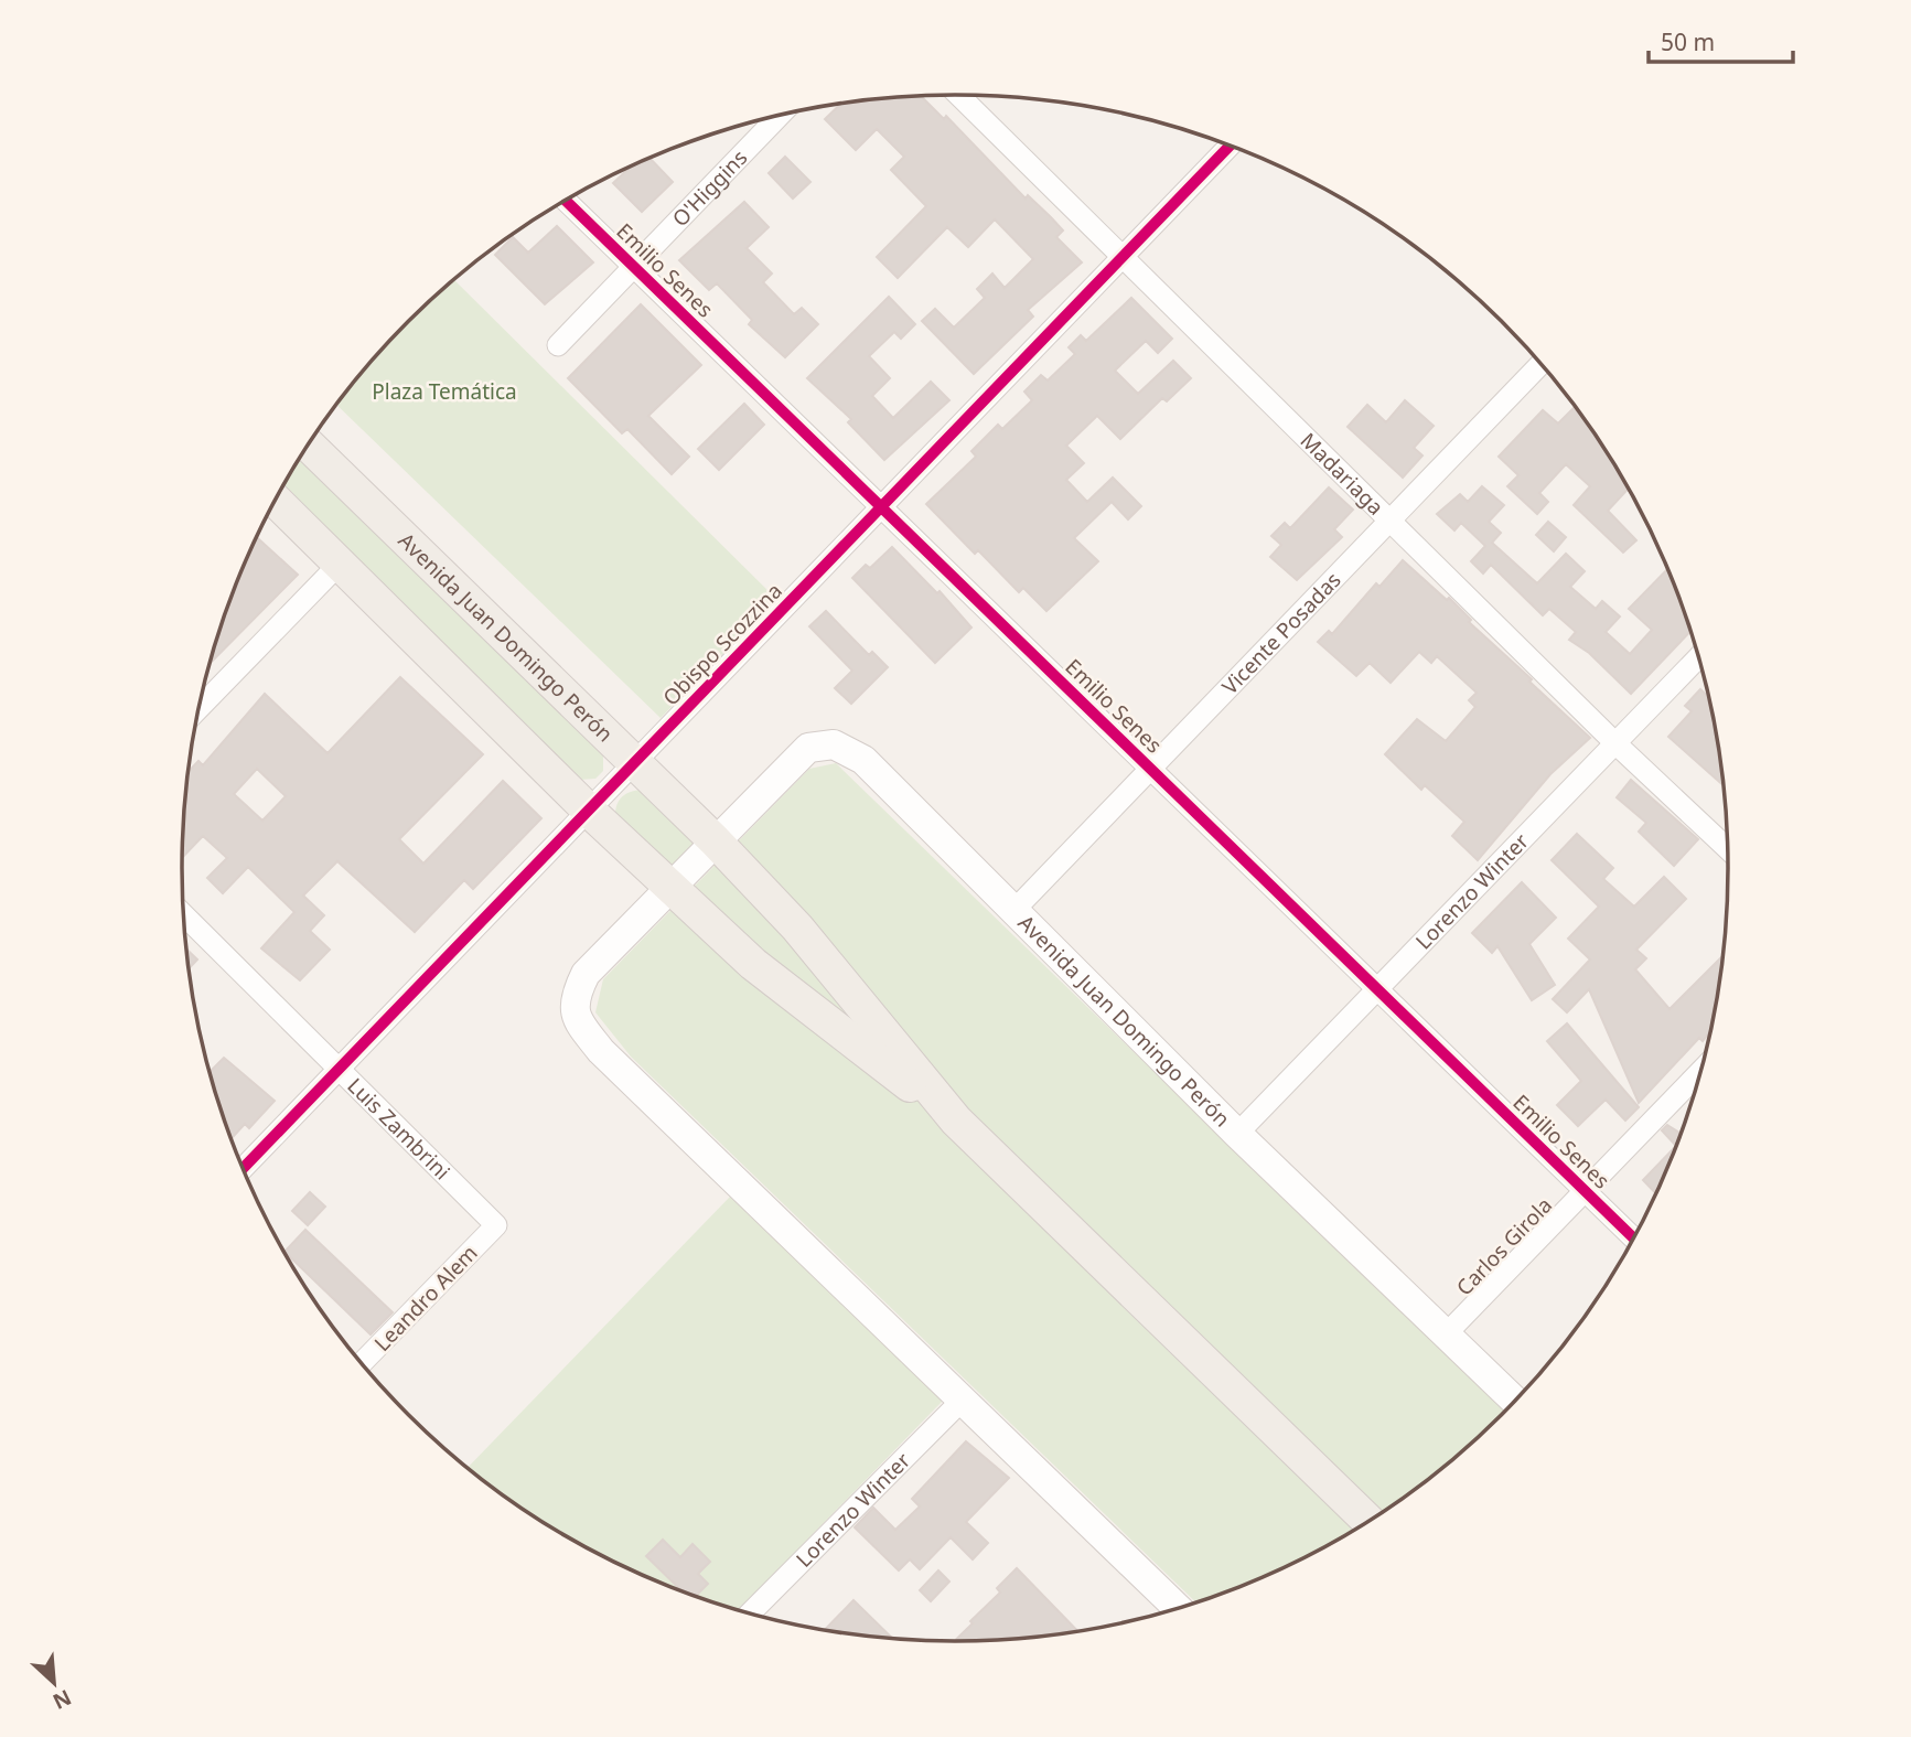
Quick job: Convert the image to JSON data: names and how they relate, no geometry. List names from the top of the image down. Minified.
{"streets":{"main road":["Avenida Juan Domingo Perón"],"street":["O'Higgins","Emilio Senes","Madariaga","Vicente Posadas","Obispo Scozzina","Lorenzo Winter","Luis Zambrini","Carlos Girola","Leandro Alem"]},"crossings":[["O'Higgins","Emilio Senes"],["Emilio Senes","Vicente Posadas"],["Emilio Senes","Obispo Scozzina"],["Emilio Senes","Lorenzo Winter"],["Emilio Senes","Carlos Girola"],["Madariaga","Vicente Posadas"],["Madariaga","Obispo Scozzina"],["Madariaga","Lorenzo Winter"],["Vicente Posadas","Avenida Juan Domingo Perón"],["Avenida Juan Domingo Perón","Obispo Scozzina"],["Avenida Juan Domingo Perón","Lorenzo Winter"],["Avenida Juan Domingo Perón","Carlos Girola"],["Obispo Scozzina","Luis Zambrini"],["Luis Zambrini","Leandro Alem"]],"parks":["Plaza Temática"],"scale_bar":"50 m","north":"bottom right"}
